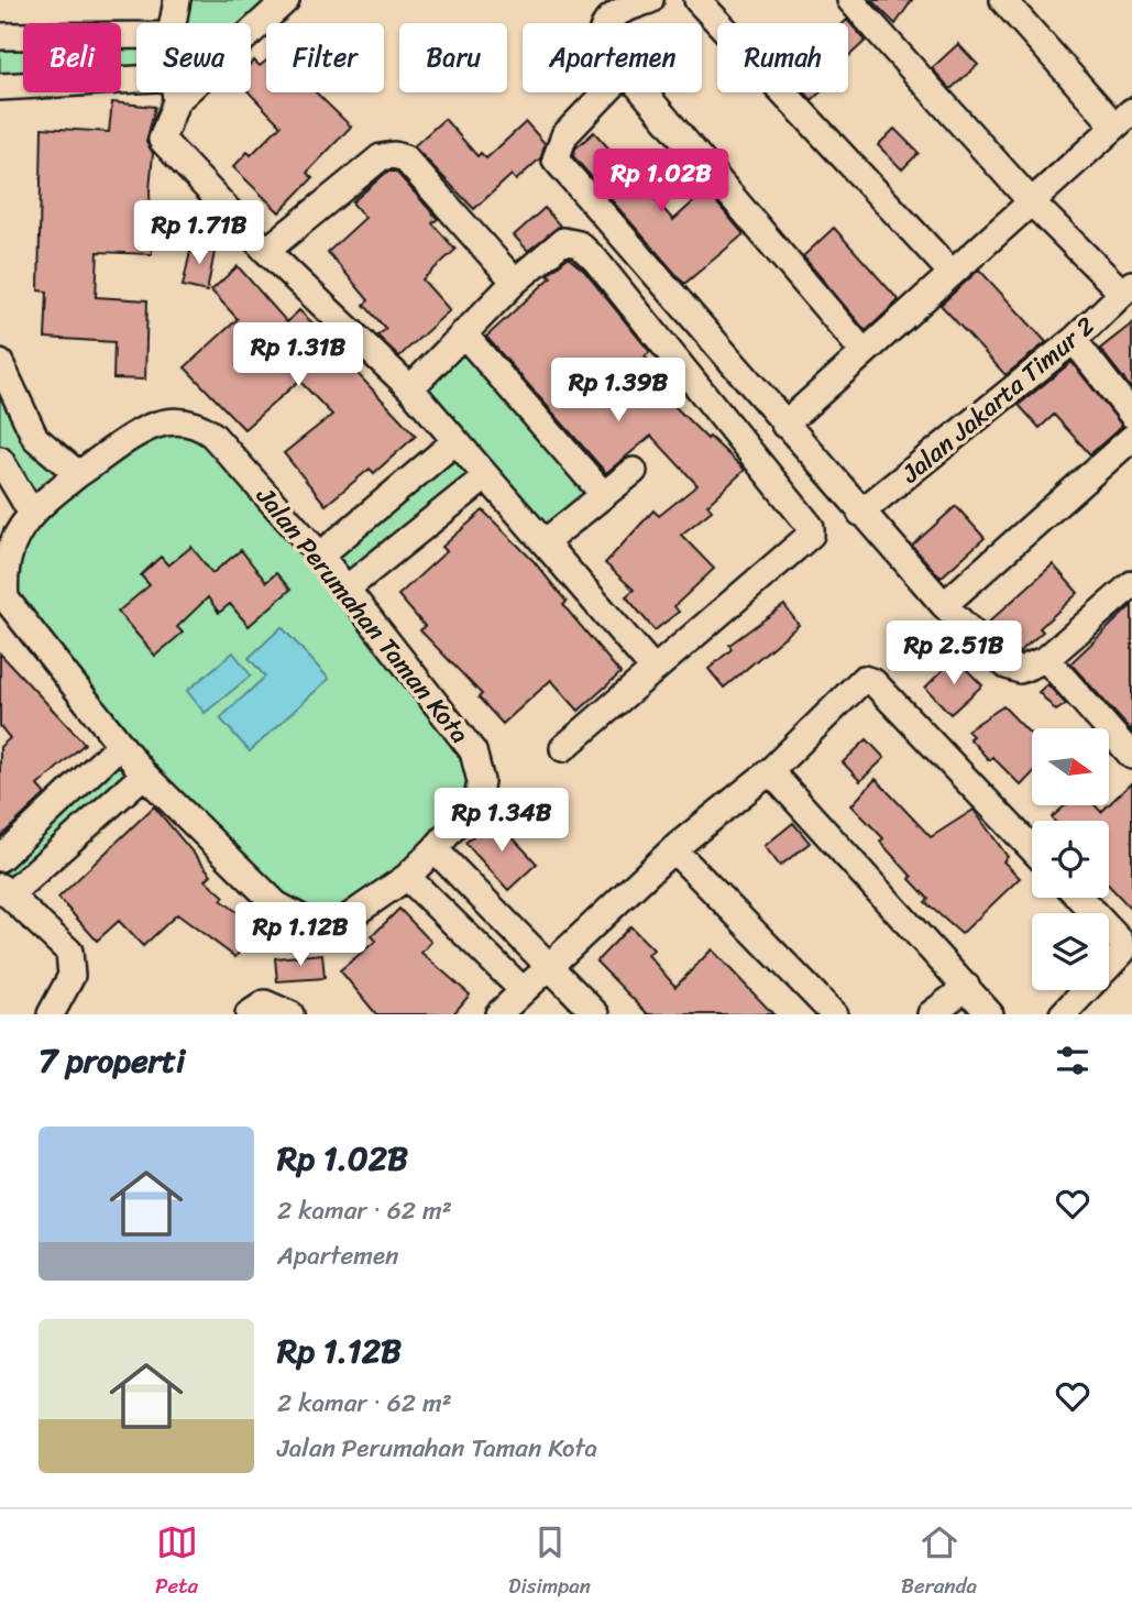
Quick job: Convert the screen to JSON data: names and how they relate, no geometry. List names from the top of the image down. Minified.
{"streets":{"street":["Jalan Jakarta Timur 2","Jalan Perumahan Taman Kota"]},"north":"right","page":{"chip":["Beli","Sewa","Filter","Baru","Apartemen","Rumah"],"price":["Rp 1.02B","Rp 1.71B","Rp 1.31B","Rp 1.39B","Rp 2.51B","Rp 1.34B","Rp 1.12B"],"heading":"7 properti","list":[{"name":"Rp 1.02B","note":"2 kamar · 62 m² · Apartemen"},{"name":"Rp 1.12B","note":"2 kamar · 62 m² · Jalan Perumahan Taman Kota"}],"tabs":["Peta","Disimpan","Beranda"]}}
